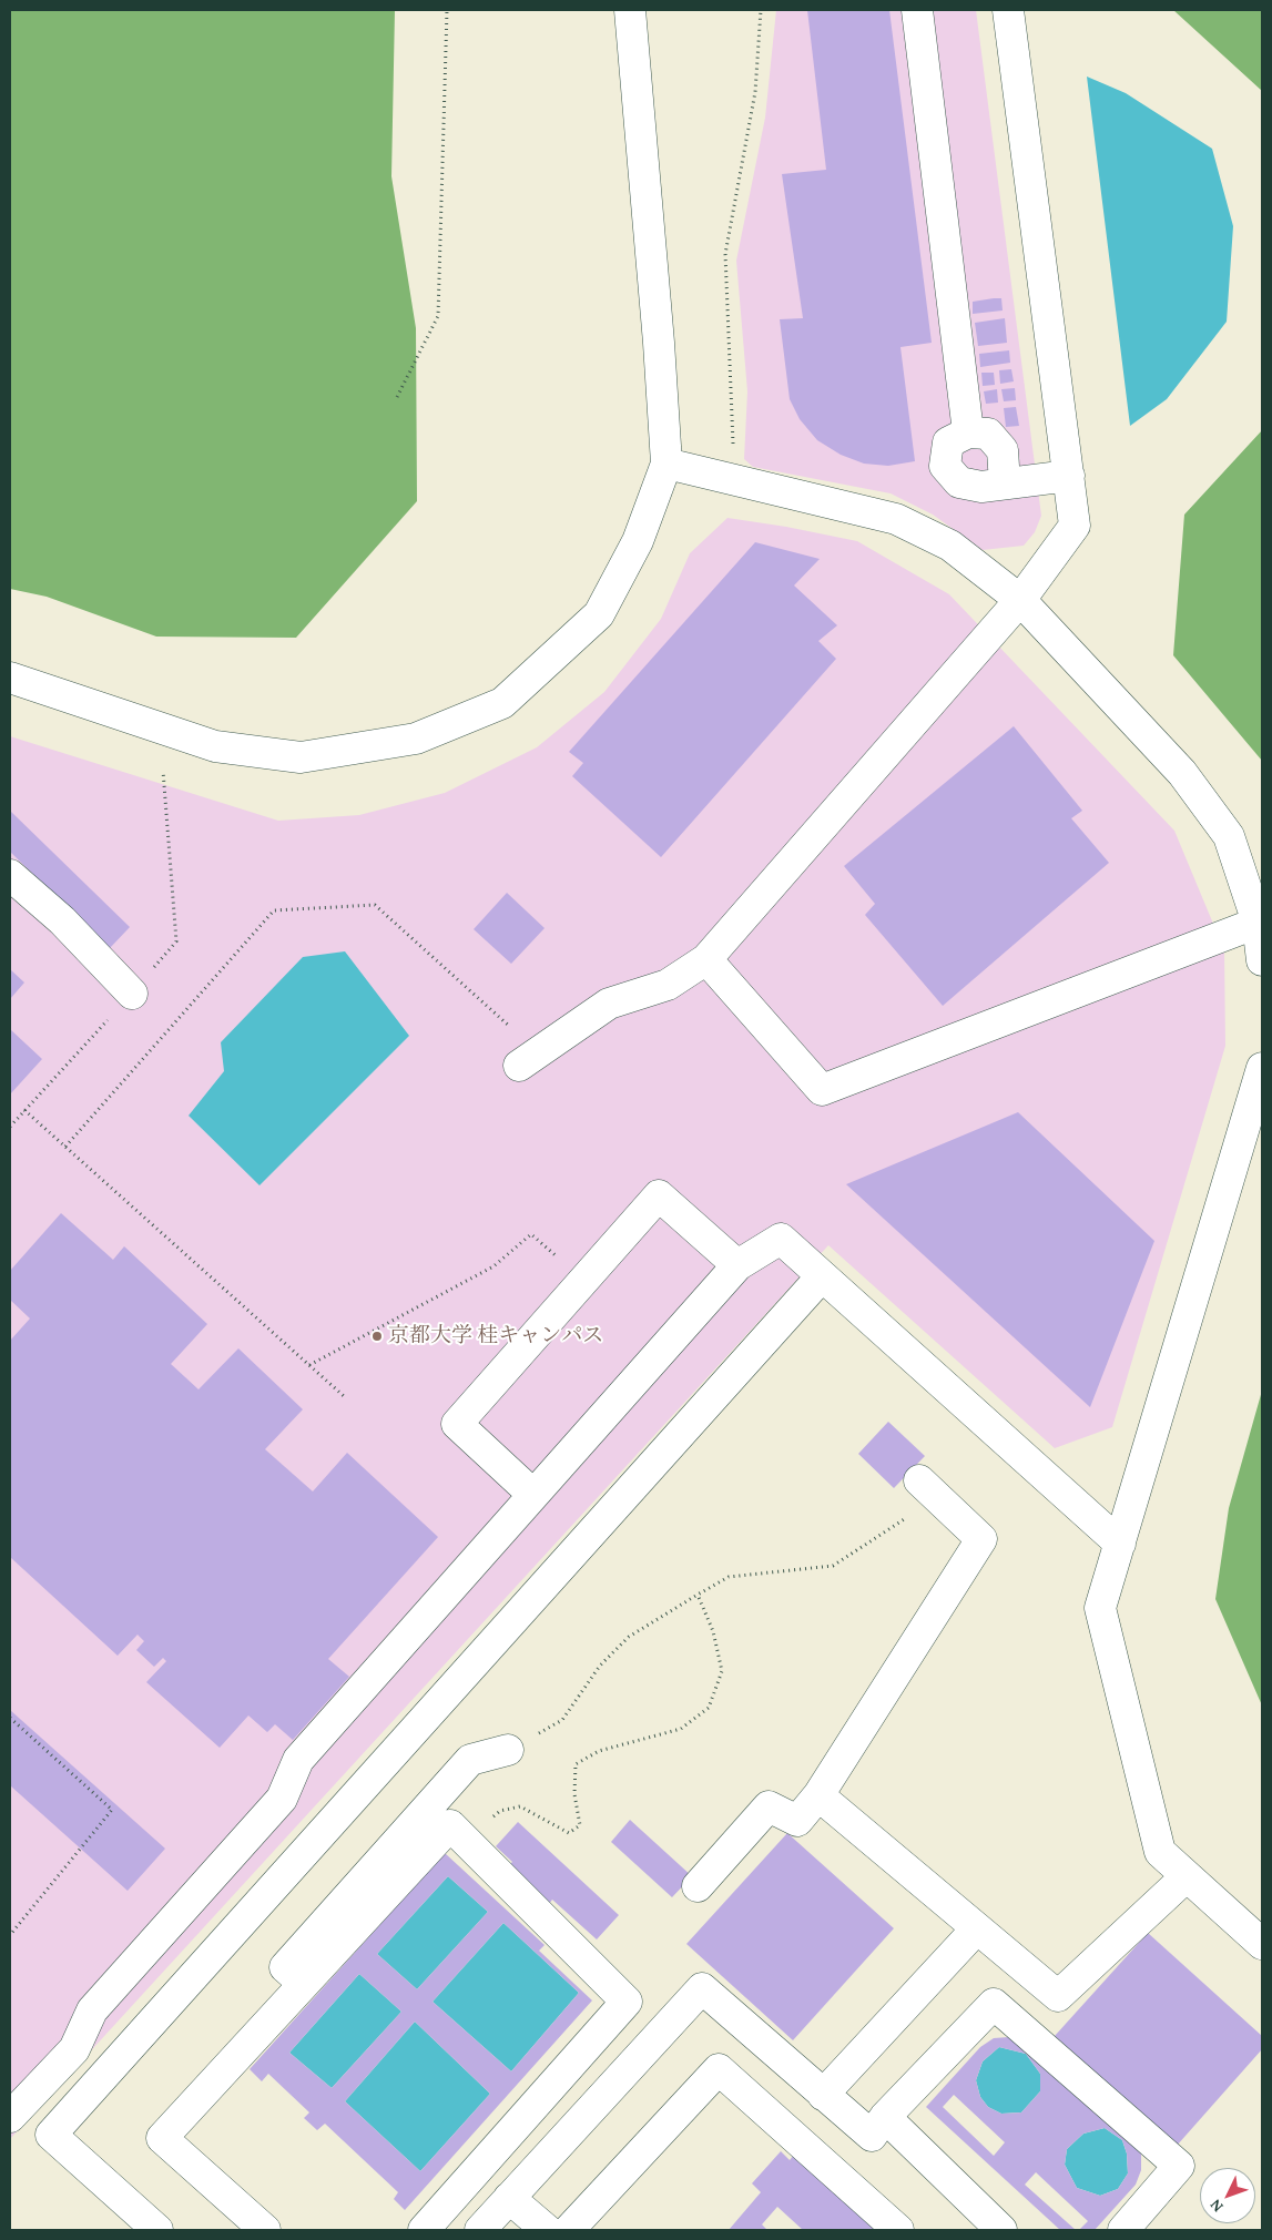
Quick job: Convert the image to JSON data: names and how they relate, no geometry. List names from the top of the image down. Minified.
{"places":["京都大学 桂キャンパス"],"north":"bottom left"}
